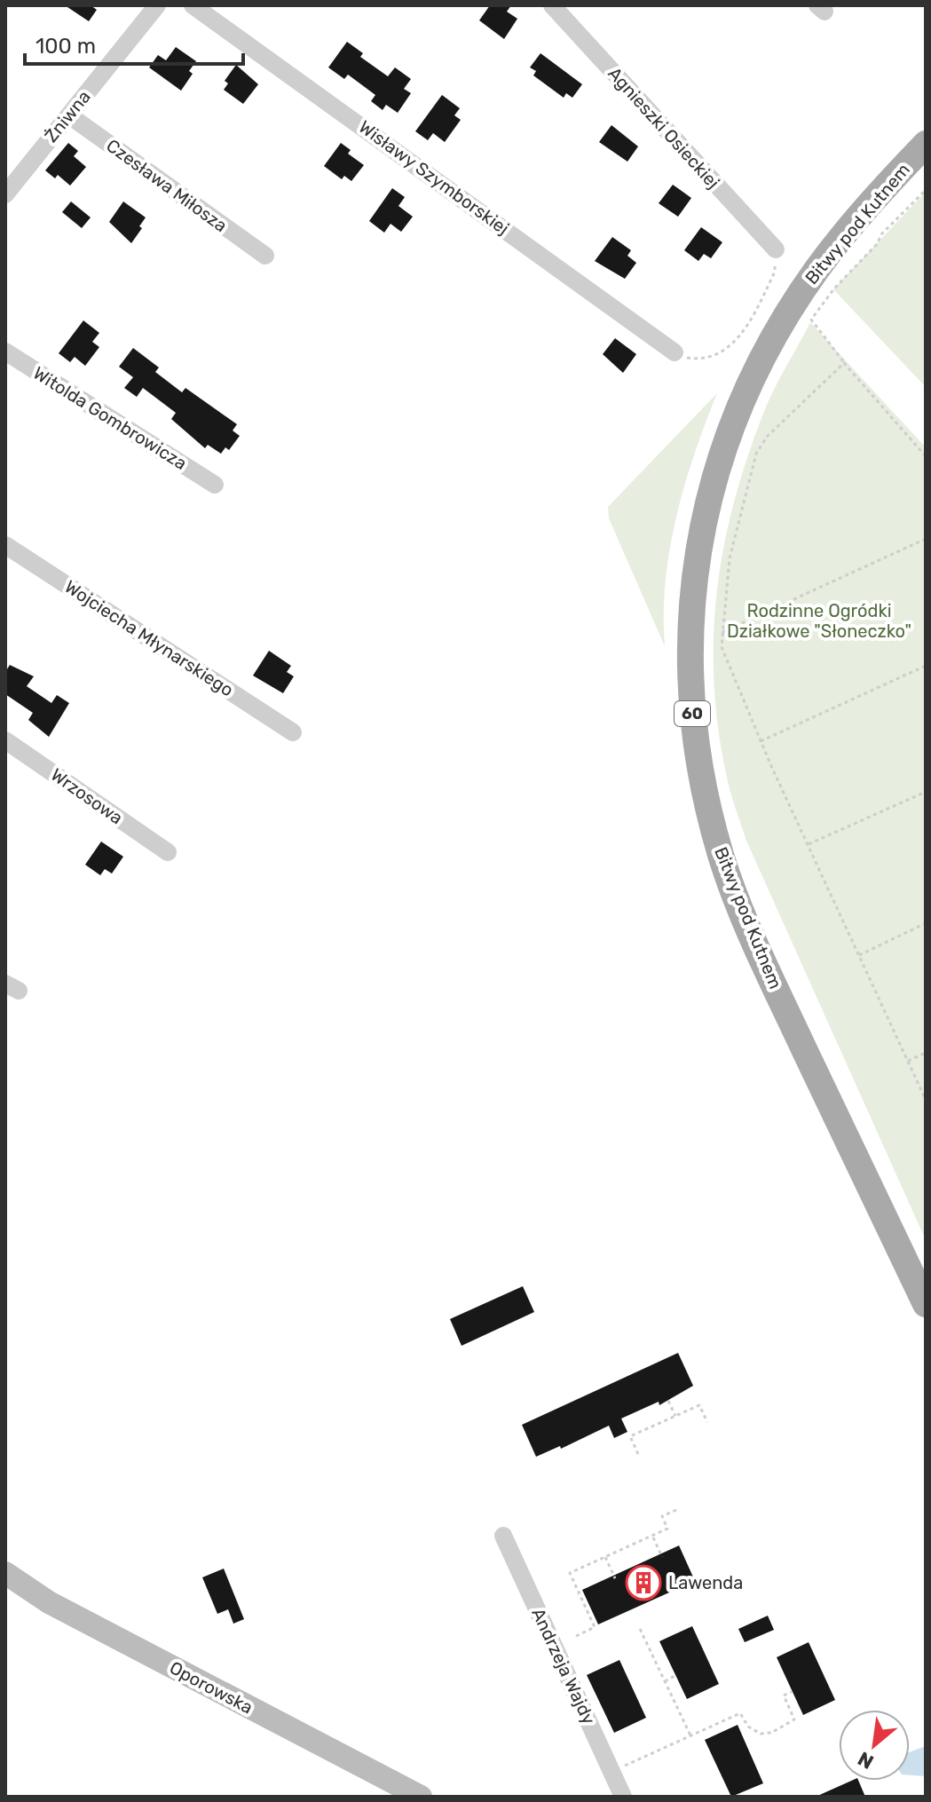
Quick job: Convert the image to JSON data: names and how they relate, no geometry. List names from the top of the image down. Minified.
{"streets":{"main road":["Bitwy pod Kutnem","60"],"street":["Żniwna","Agnieszki Osieckiej","Wisławy Szymborskiej","Czesława Miłosza","Witolda Gombrowicza","Wojciecha Młynarskiego","Wrzosowa","Andrzeja Wajdy","Oporowska"]},"crossings":[["Żniwna","Czesława Miłosza"]],"parks":["Rodzinne Ogródki Działkowe \"Słoneczko\""],"places":{"building":["Lawenda"]},"scale_bar":"100 m","north":"bottom left"}
